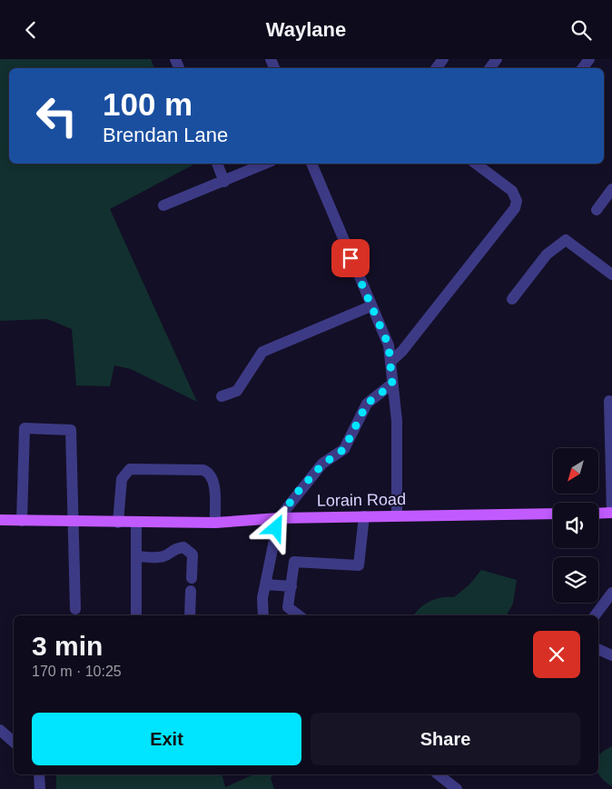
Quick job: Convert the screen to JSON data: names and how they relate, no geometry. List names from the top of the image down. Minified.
{"streets":{"main road":["Lorain Road"]},"north":"bottom left","page":{"header":"Waylane","turn":["100 m","Brendan Lane"],"heading":["3 min","170 m · 10:25"],"buttons":["Exit","Share"]}}
